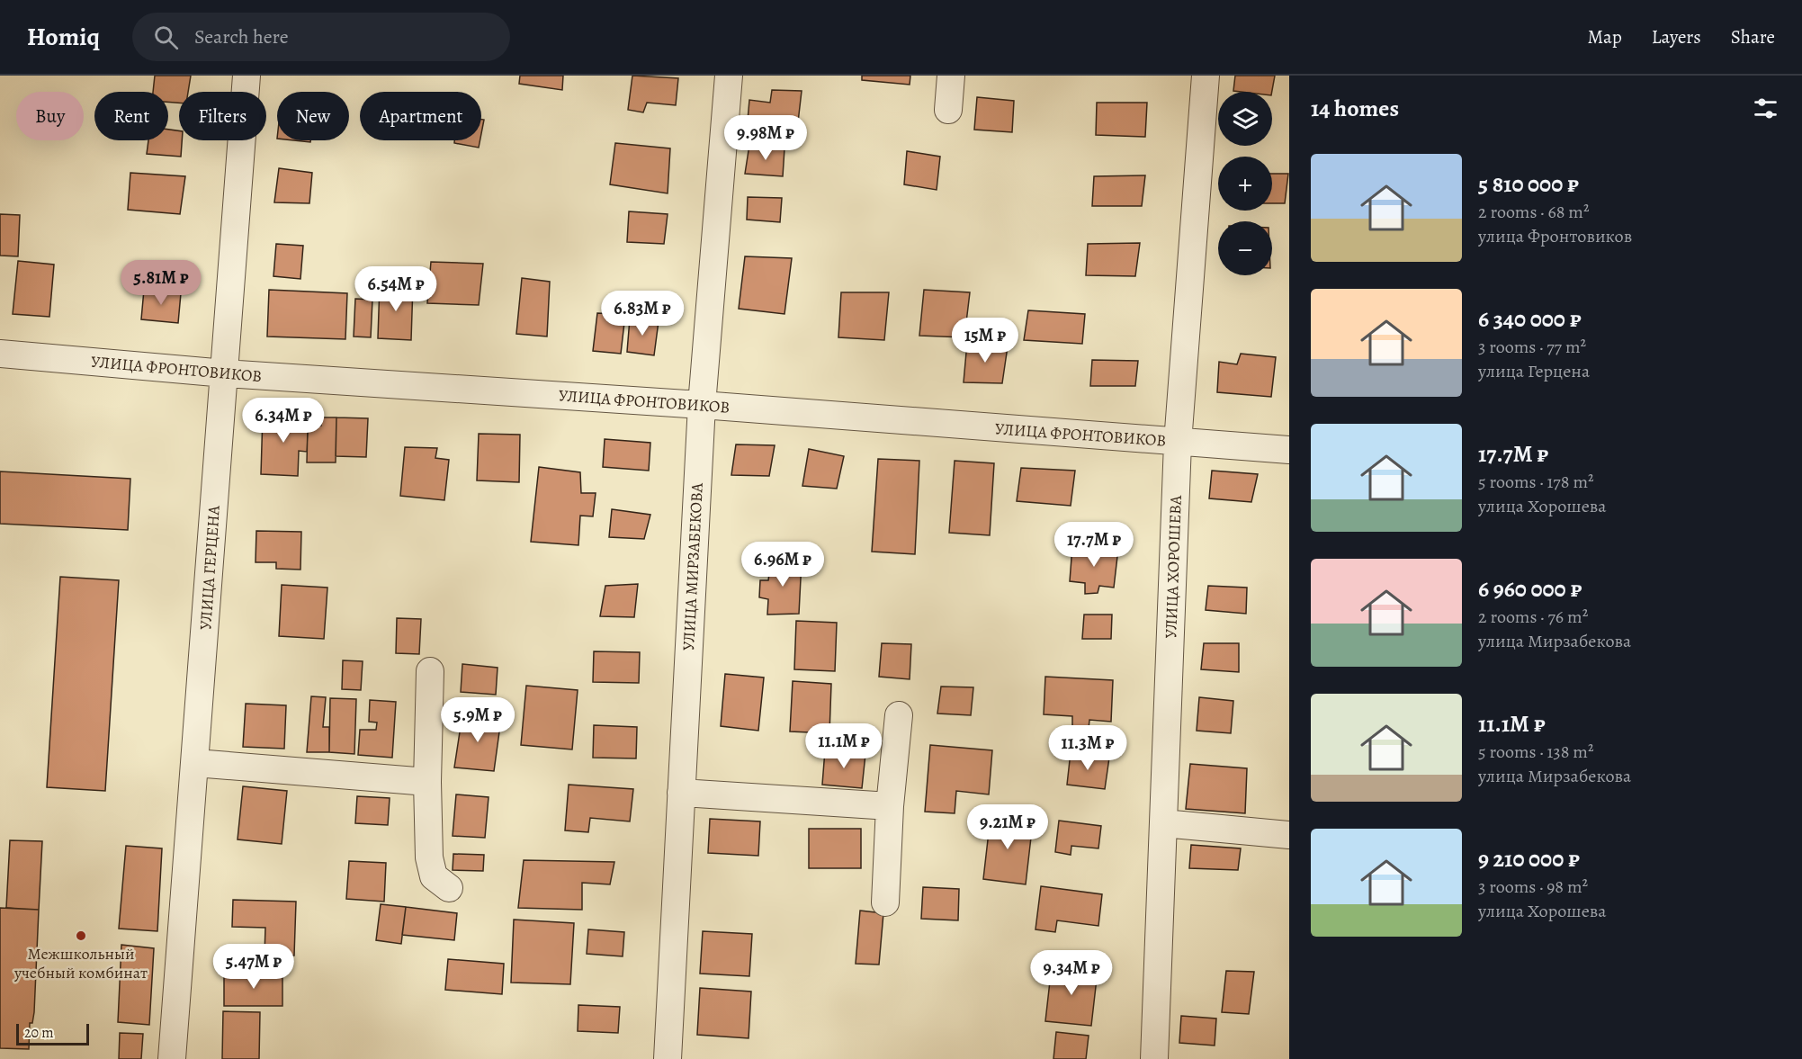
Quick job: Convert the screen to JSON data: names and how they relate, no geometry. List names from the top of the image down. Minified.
{"streets":{"street":["УЛИЦА ФРОНТОВИКОВ","УЛИЦА МИРЗАБЕКОВА","УЛИЦА ХОРОШЕВА","УЛИЦА ГЕРЦЕНА"]},"crossings":[["УЛИЦА ФРОНТОВИКОВ","УЛИЦА МИРЗАБЕКОВА"],["УЛИЦА ФРОНТОВИКОВ","УЛИЦА ХОРОШЕВА"],["УЛИЦА ФРОНТОВИКОВ","УЛИЦА ГЕРЦЕНА"]],"places":["Межшкольный учебный комбинат"],"scale_bar":"20 m","page":{"header":"Homiq","search":"Search here","nav":["Map","Layers","Share"],"heading":"14 homes","map_buttons":["+","−"],"chip":["Buy","Rent","Filters","New","Apartment"],"price":["9.98M ₽","5.81M ₽","6.54M ₽","6.83M ₽","15M ₽","6.34M ₽","17.7M ₽","6.96M ₽","5.9M ₽","11.1M ₽","11.3M ₽","9.21M ₽","5.47M ₽","9.34M ₽"],"list":[{"name":"5 810 000 ₽","note":"2 rooms · 68 m² · улица Фронтовиков"},{"name":"6 340 000 ₽","note":"3 rooms · 77 m² · улица Герцена"},{"name":"17.7M ₽","note":"5 rooms · 178 m² · улица Хорошева"},{"name":"6 960 000 ₽","note":"2 rooms · 76 m² · улица Мирзабекова"},{"name":"11.1M ₽","note":"5 rooms · 138 m² · улица Мирзабекова"},{"name":"9 210 000 ₽","note":"3 rooms · 98 m² · улица Хорошева"}],"scale":"20 m"}}
